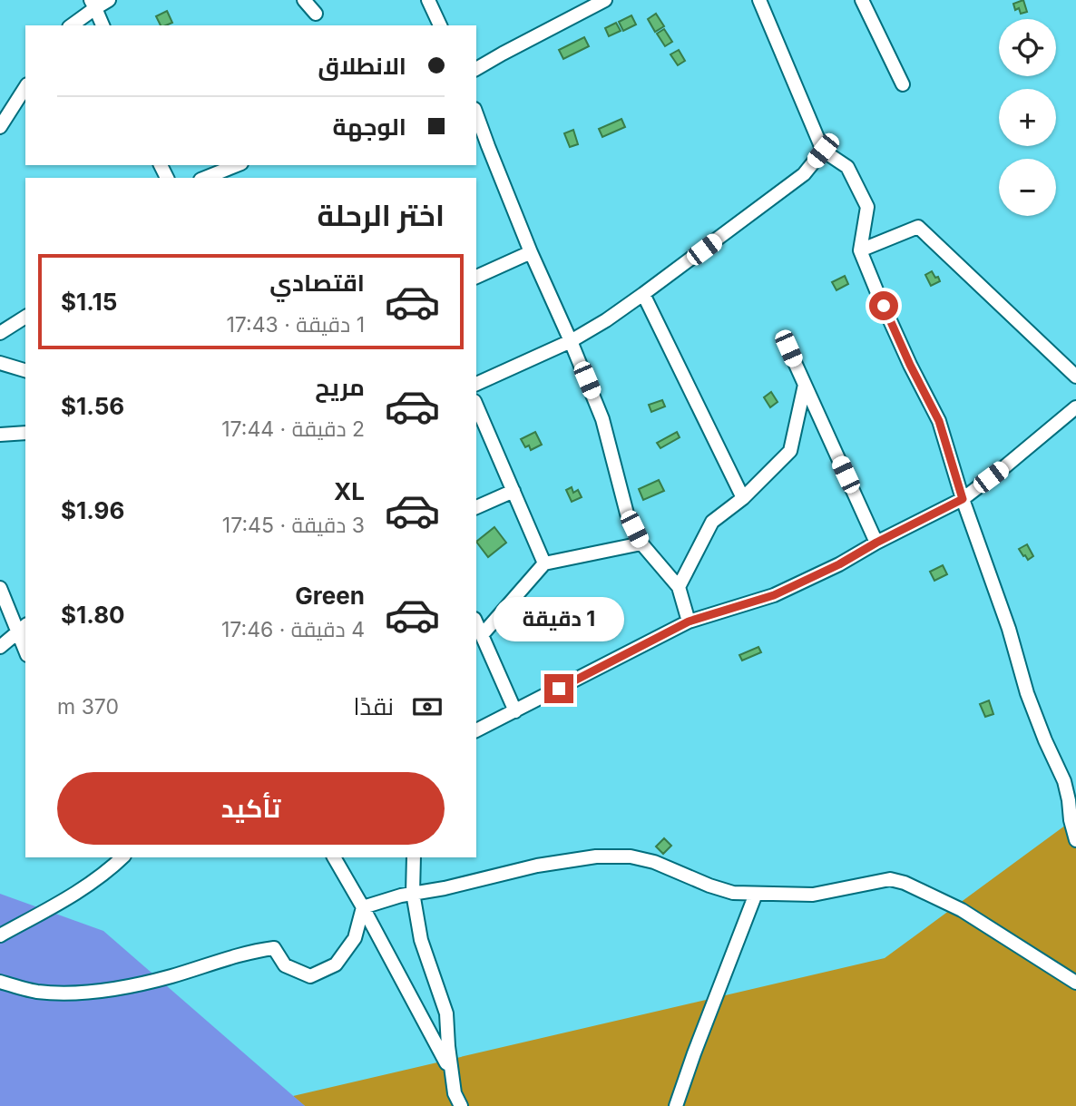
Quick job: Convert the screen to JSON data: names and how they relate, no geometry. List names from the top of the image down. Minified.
{"page":{"map_buttons":["+","−"],"banner":["الانطلاق","الوجهة"],"heading":"اختر الرحلة","list":[{"name":"اقتصادي","note":"1 دقيقة · 17:43","value":"$1.15"},{"name":"مريح","note":"2 دقيقة · 17:44","value":"$1.56"},{"name":"XL","note":"3 دقيقة · 17:45","value":"$1.96"},{"name":"Green","note":"4 دقيقة · 17:46","value":"$1.80"}],"bubble":"1 دقيقة","pay":["نقدًا","370 m"],"buttons":"تأكيد"}}
